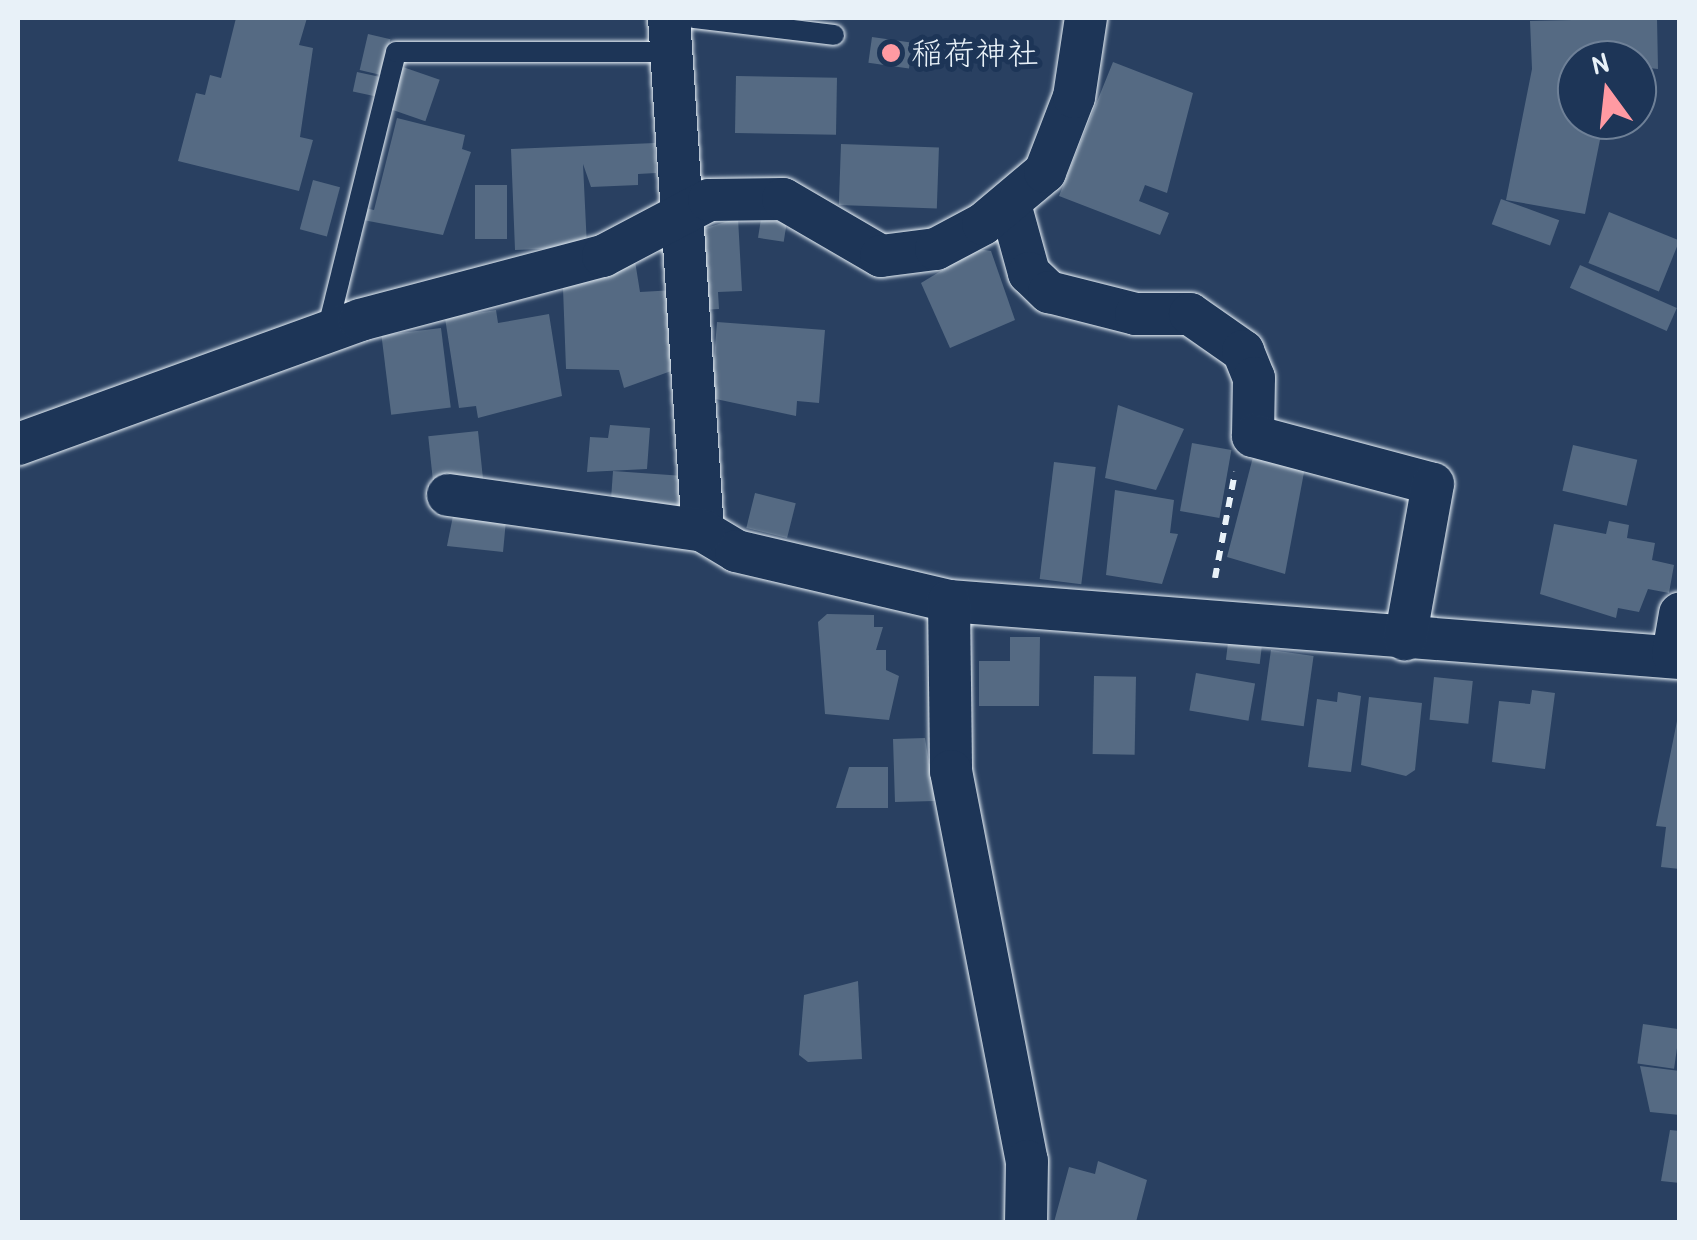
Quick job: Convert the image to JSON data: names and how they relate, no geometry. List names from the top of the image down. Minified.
{"places":["稲荷神社"],"north":"top"}
